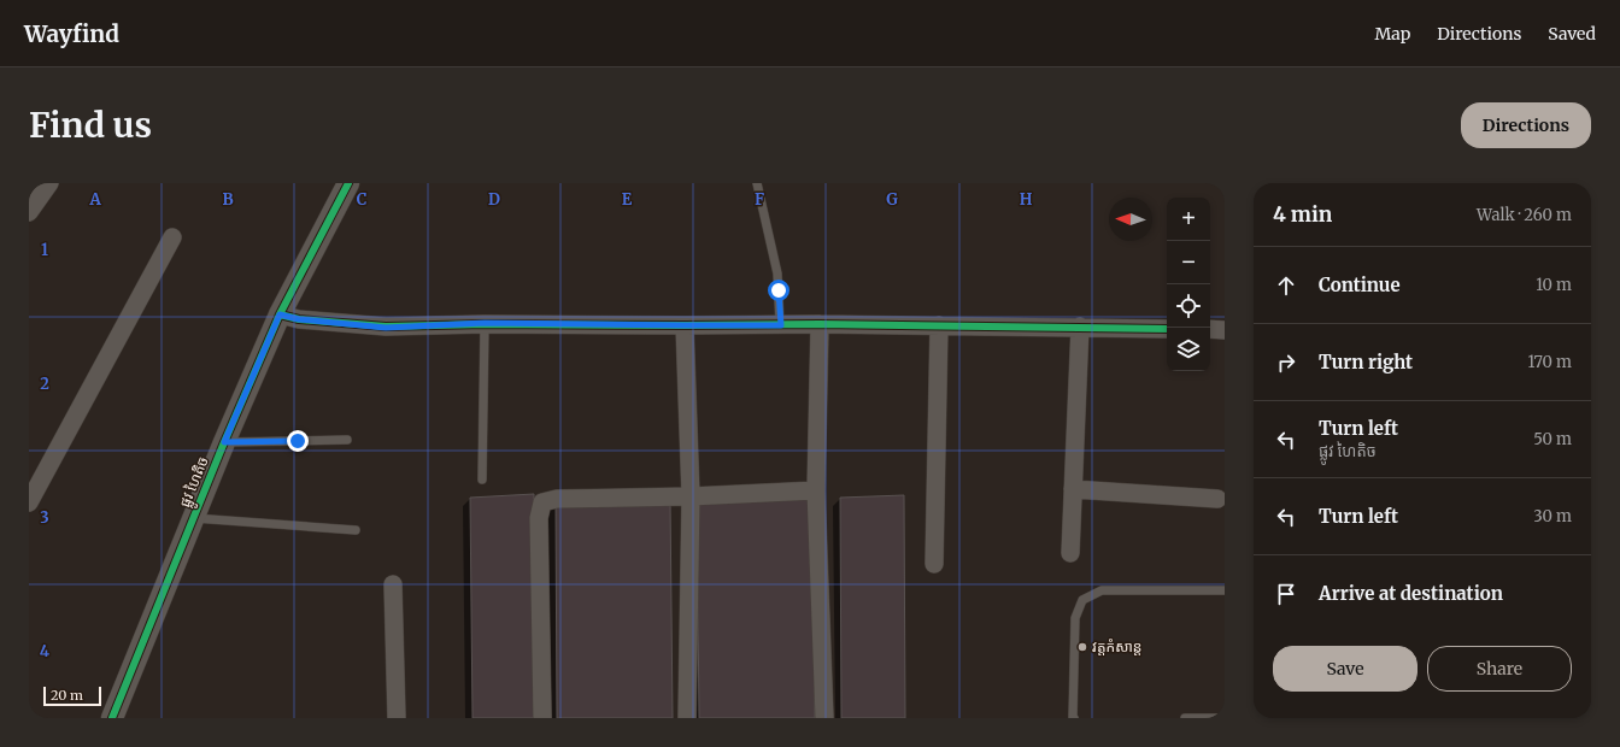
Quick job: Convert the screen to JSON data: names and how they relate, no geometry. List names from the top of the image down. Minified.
{"streets":{"street":["ផ្លូវ ហៃតិច"]},"places":["វត្តកំសាន្ត"],"scale_bar":"20 m","north":"left","page":{"header":"Wayfind","nav":["Map","Directions","Saved"],"buttons":["Directions",["Save","Share"]],"title":"Find us","heading":["4 min","Walk · 260 m"],"map_buttons":["+","−"],"list":[["Continue","10 m"],["Turn right","170 m"],["Turn left","ផ្លូវ ហៃតិច","50 m"],["Turn left","30 m"],"Arrive at destination"],"scale":"20 m"},"grid":{"columns":["A","B","C","D","E","F","G","H"],"rows":["1","2","3","4"]}}
